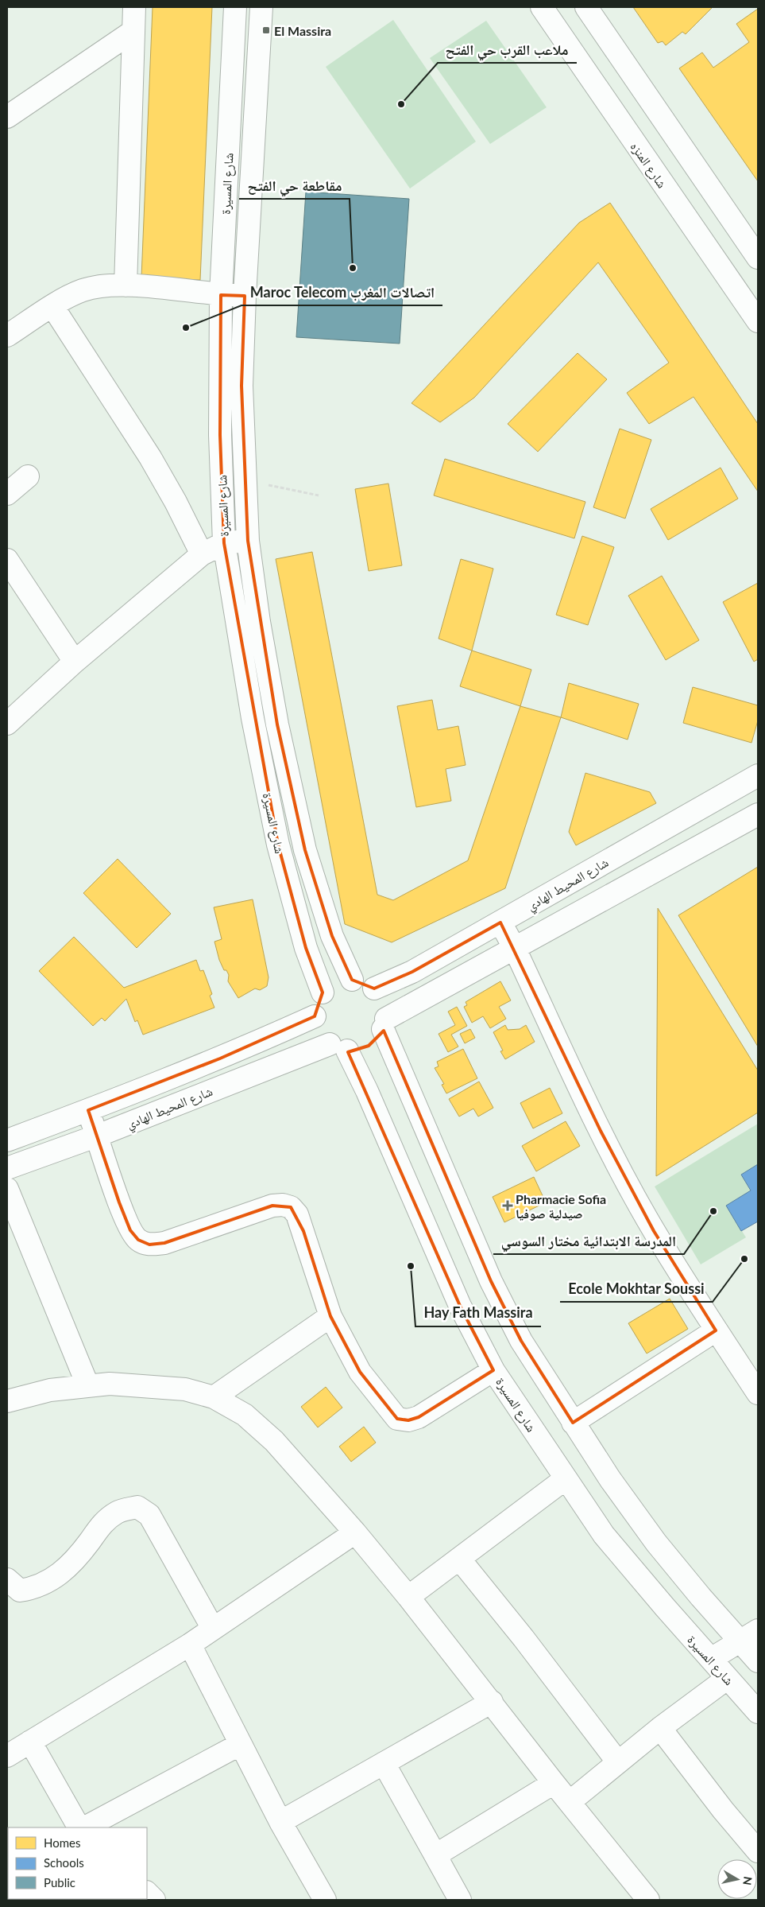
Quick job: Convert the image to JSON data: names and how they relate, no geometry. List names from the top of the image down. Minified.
{"streets":{"street":["شارع المنزه","شارع المسيرة","شارع المحيط الهادي"]},"crossings":[["شارع المسيرة","شارع المحيط الهادي"]],"places":{"transit":["El Massira"],"other":["ملاعب القرب حي الفتح","مقاطعة حي الفتح","Maroc Telecom اتصالات المغرب","المدرسة الابتدائية مختار السوسي","Ecole Mokhtar Soussi","Hay Fath Massira"],"health":["Pharmacie Sofia صيدلية صوفيا"]},"legend":["Homes","Schools","Public"],"north":"right"}
